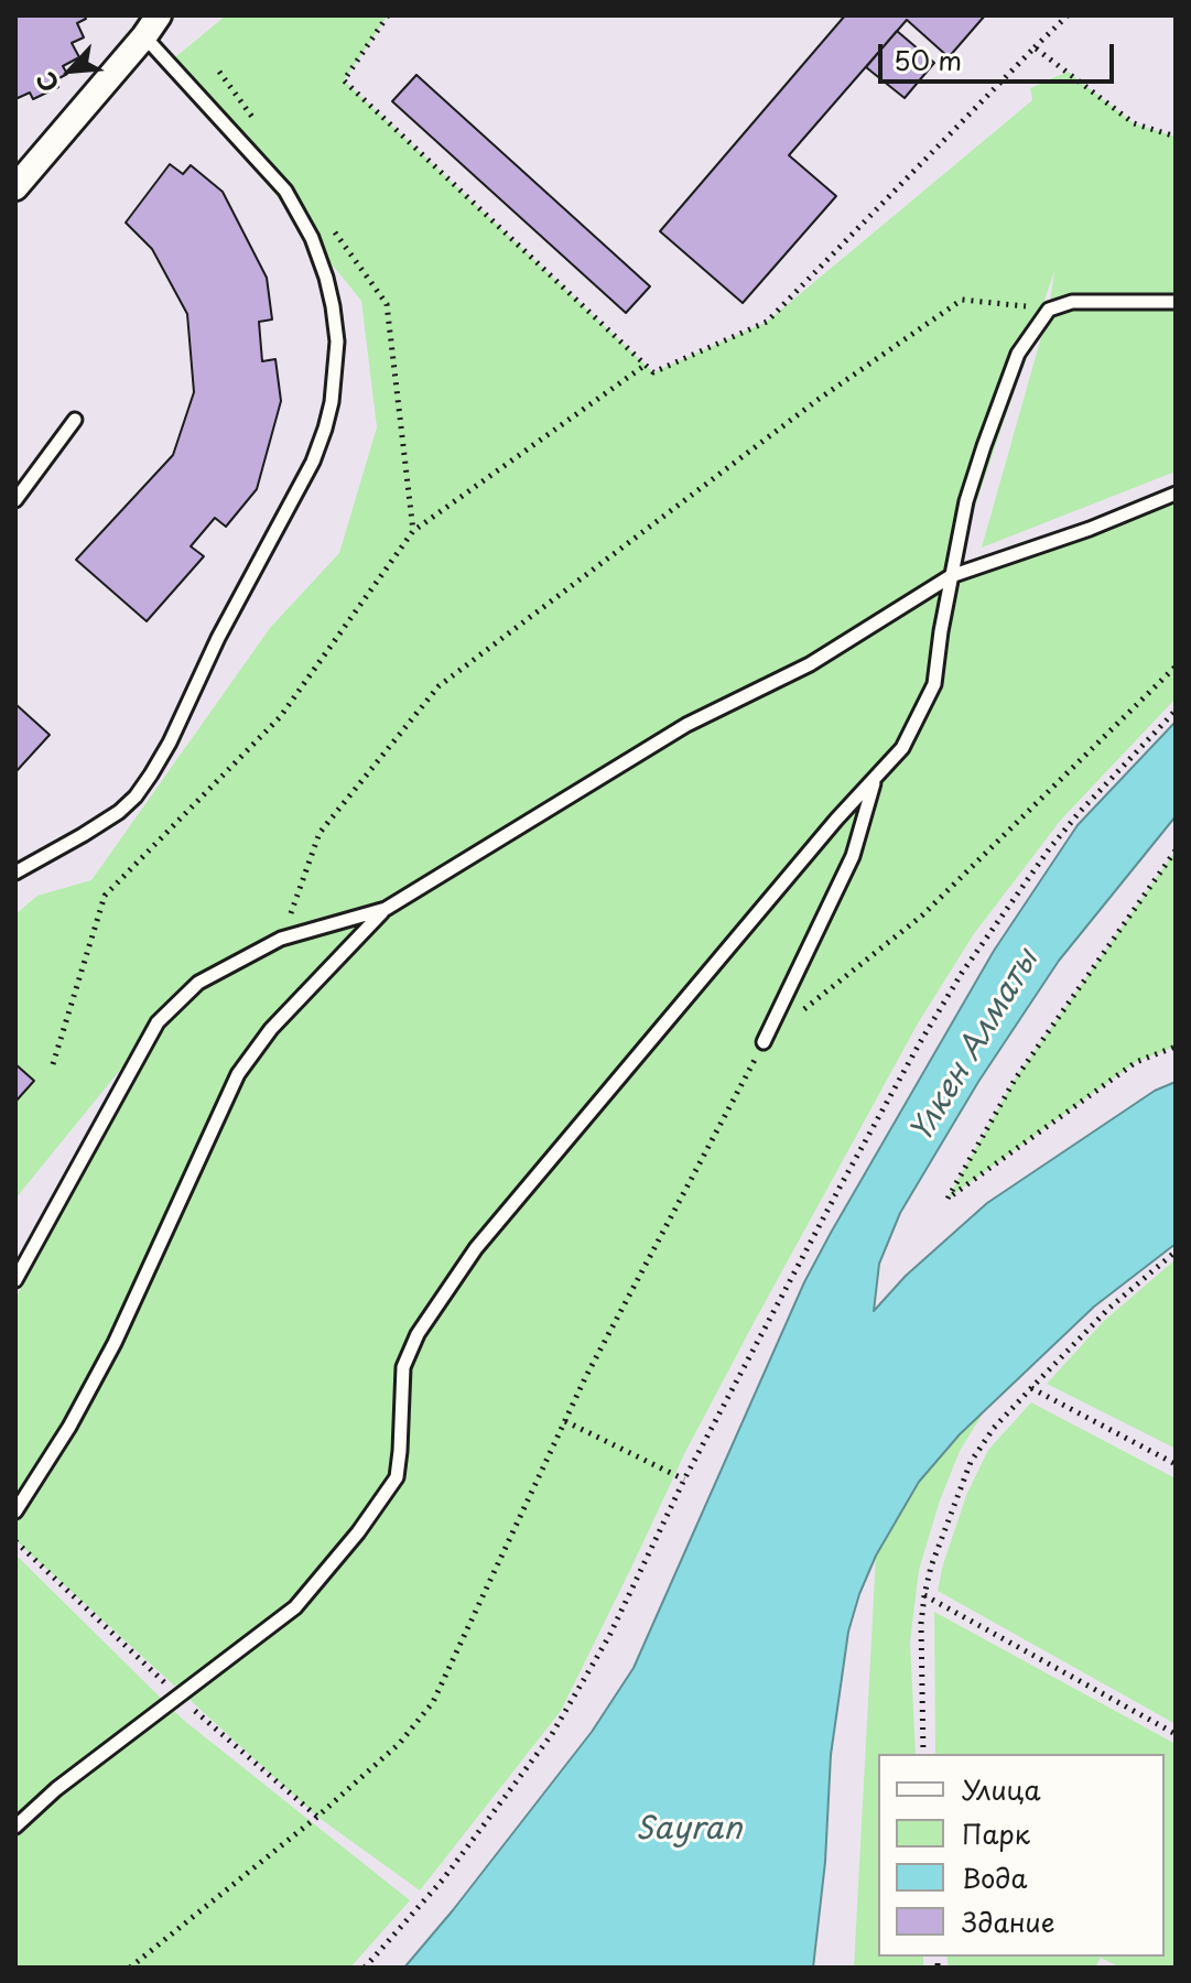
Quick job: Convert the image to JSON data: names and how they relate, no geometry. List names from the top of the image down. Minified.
{"water":["Үлкен Алматы","Sayran"],"legend":["Улица","Парк","Вода","Здание"],"scale_bar":"50 m","north":"bottom left"}
